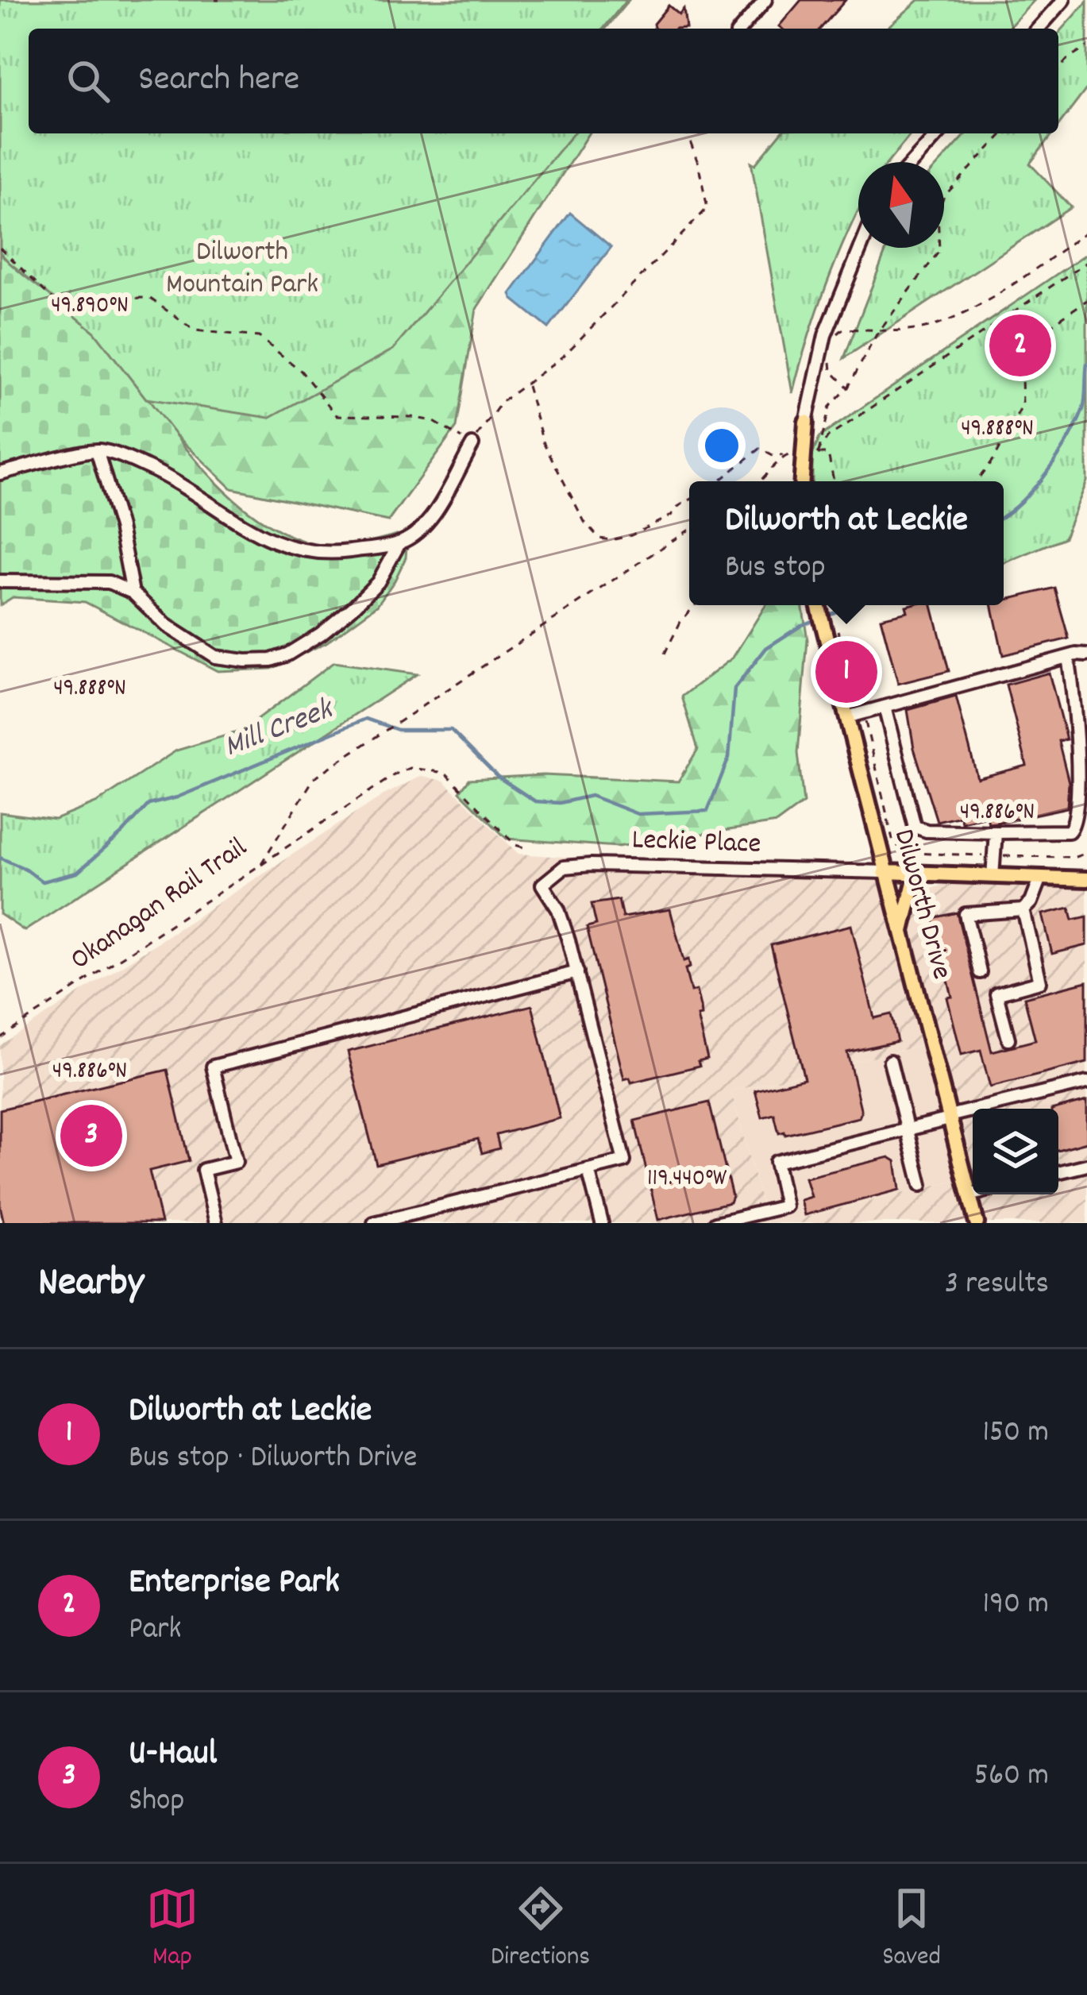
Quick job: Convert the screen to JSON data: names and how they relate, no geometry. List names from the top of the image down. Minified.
{"streets":{"main road":["Dilworth Drive"],"street":["Leckie Place"],"path":["Okanagan Rail Trail"]},"crossings":[["Leckie Place","Dilworth Drive"]],"water":["Mill Creek"],"parks":["Dilworth Mountain Park"],"north":"top","page":{"search":"Search here","pins":["2","1","3"],"popup":["Dilworth at Leckie","Bus stop"],"heading":["Nearby","3 results"],"list":[{"mark":"1","name":"Dilworth at Leckie","note":"Bus stop · Dilworth Drive","value":"150 m"},{"mark":"2","name":"Enterprise Park","note":"Park","value":"190 m"},{"mark":"3","name":"U-Haul","note":"Shop","value":"560 m"}],"nav":["Map","Directions","Saved"]},"coordinates":["49.890°N","49.888°N","49.886°N","119.440°W"]}
